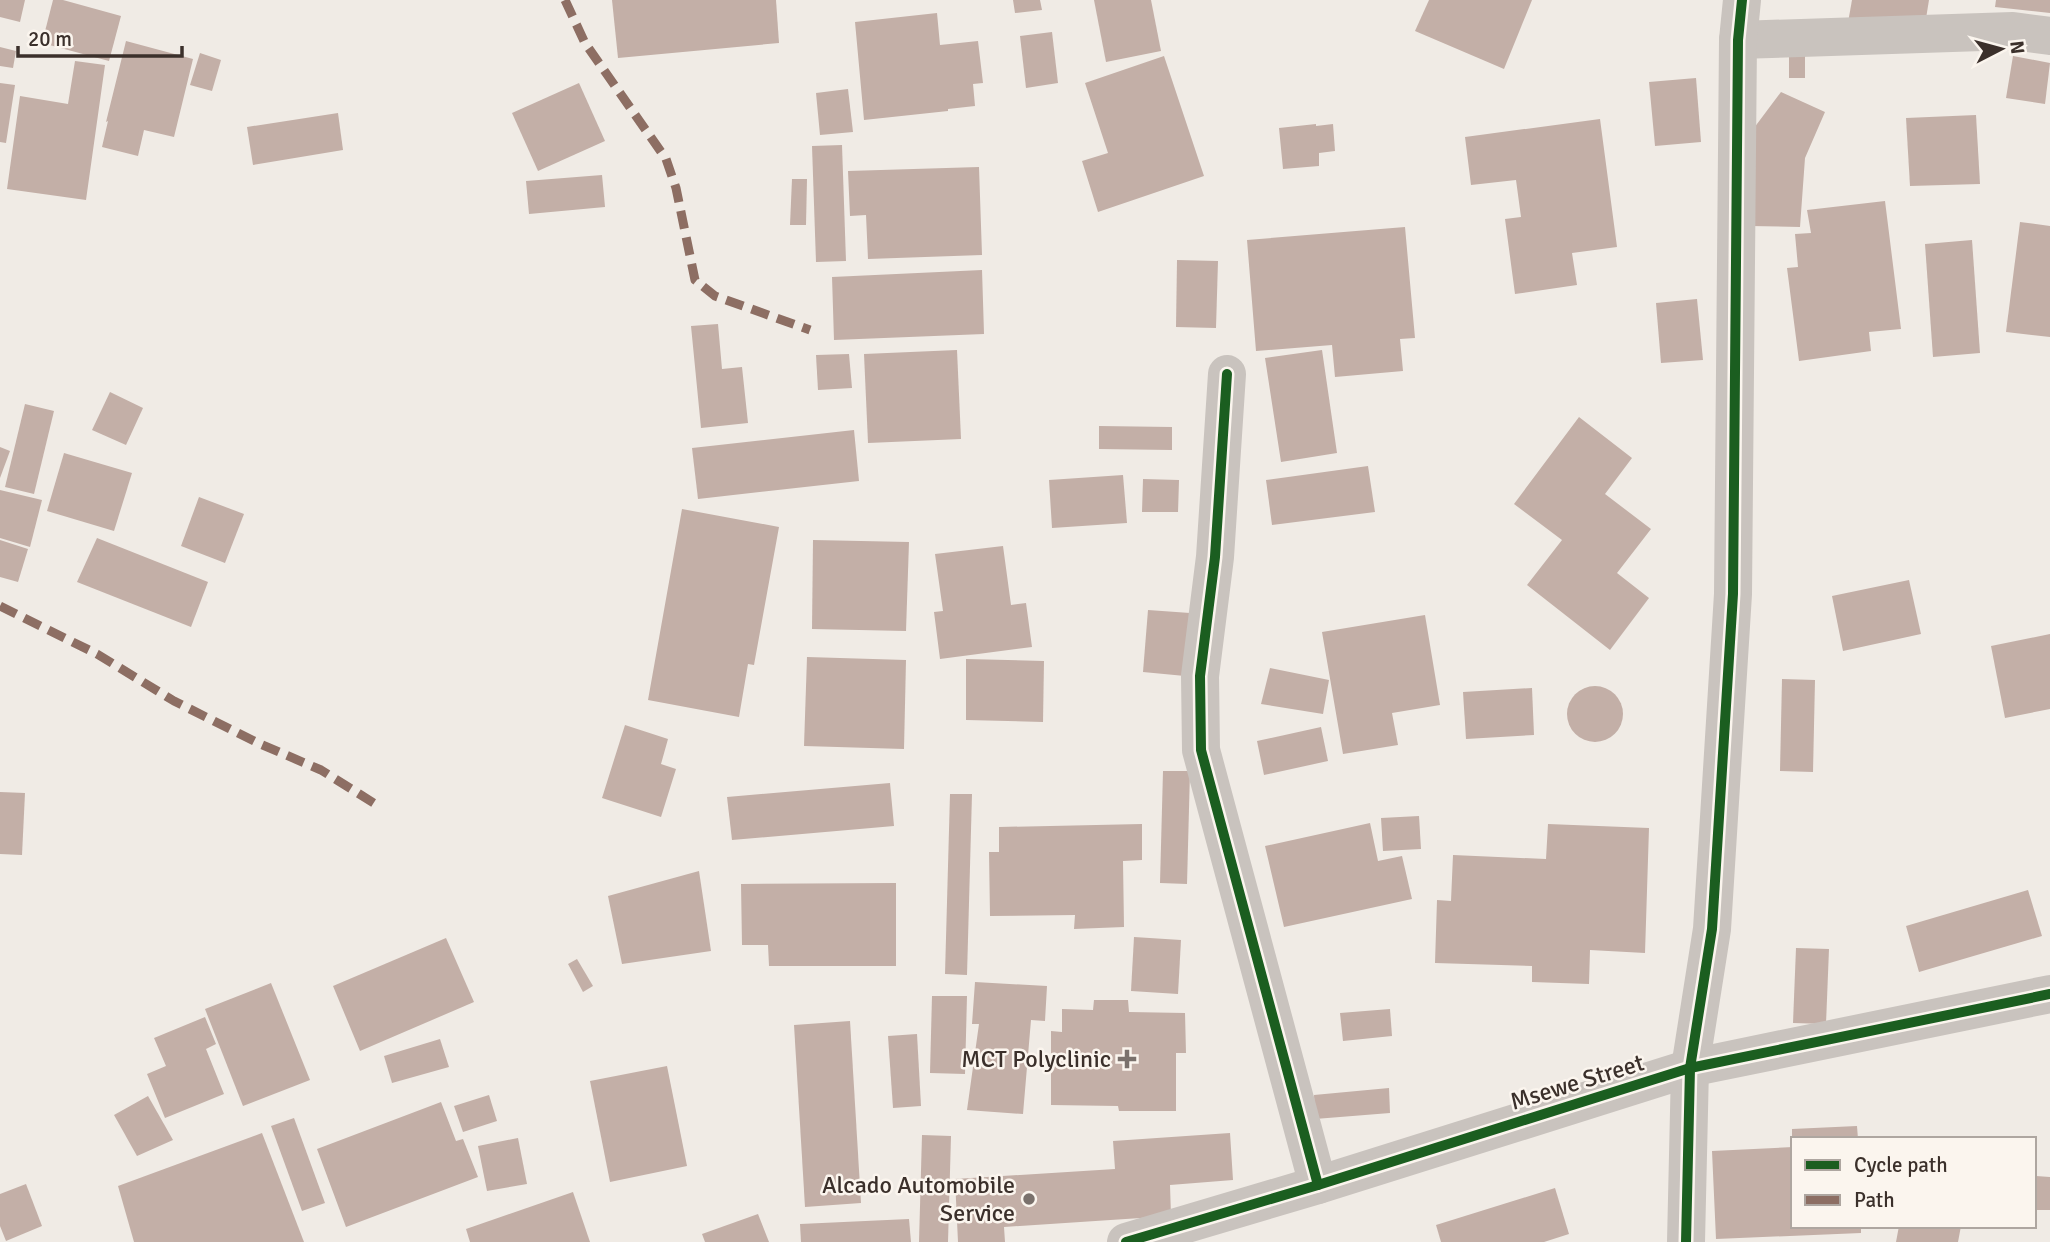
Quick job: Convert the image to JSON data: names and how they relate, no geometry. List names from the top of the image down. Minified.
{"streets":{"street":["Msewe Street"]},"places":{"health":["MCT Polyclinic"],"other":["Alcado Automobile Service"]},"legend":["Cycle path","Path"],"scale_bar":"20 m","north":"right"}
